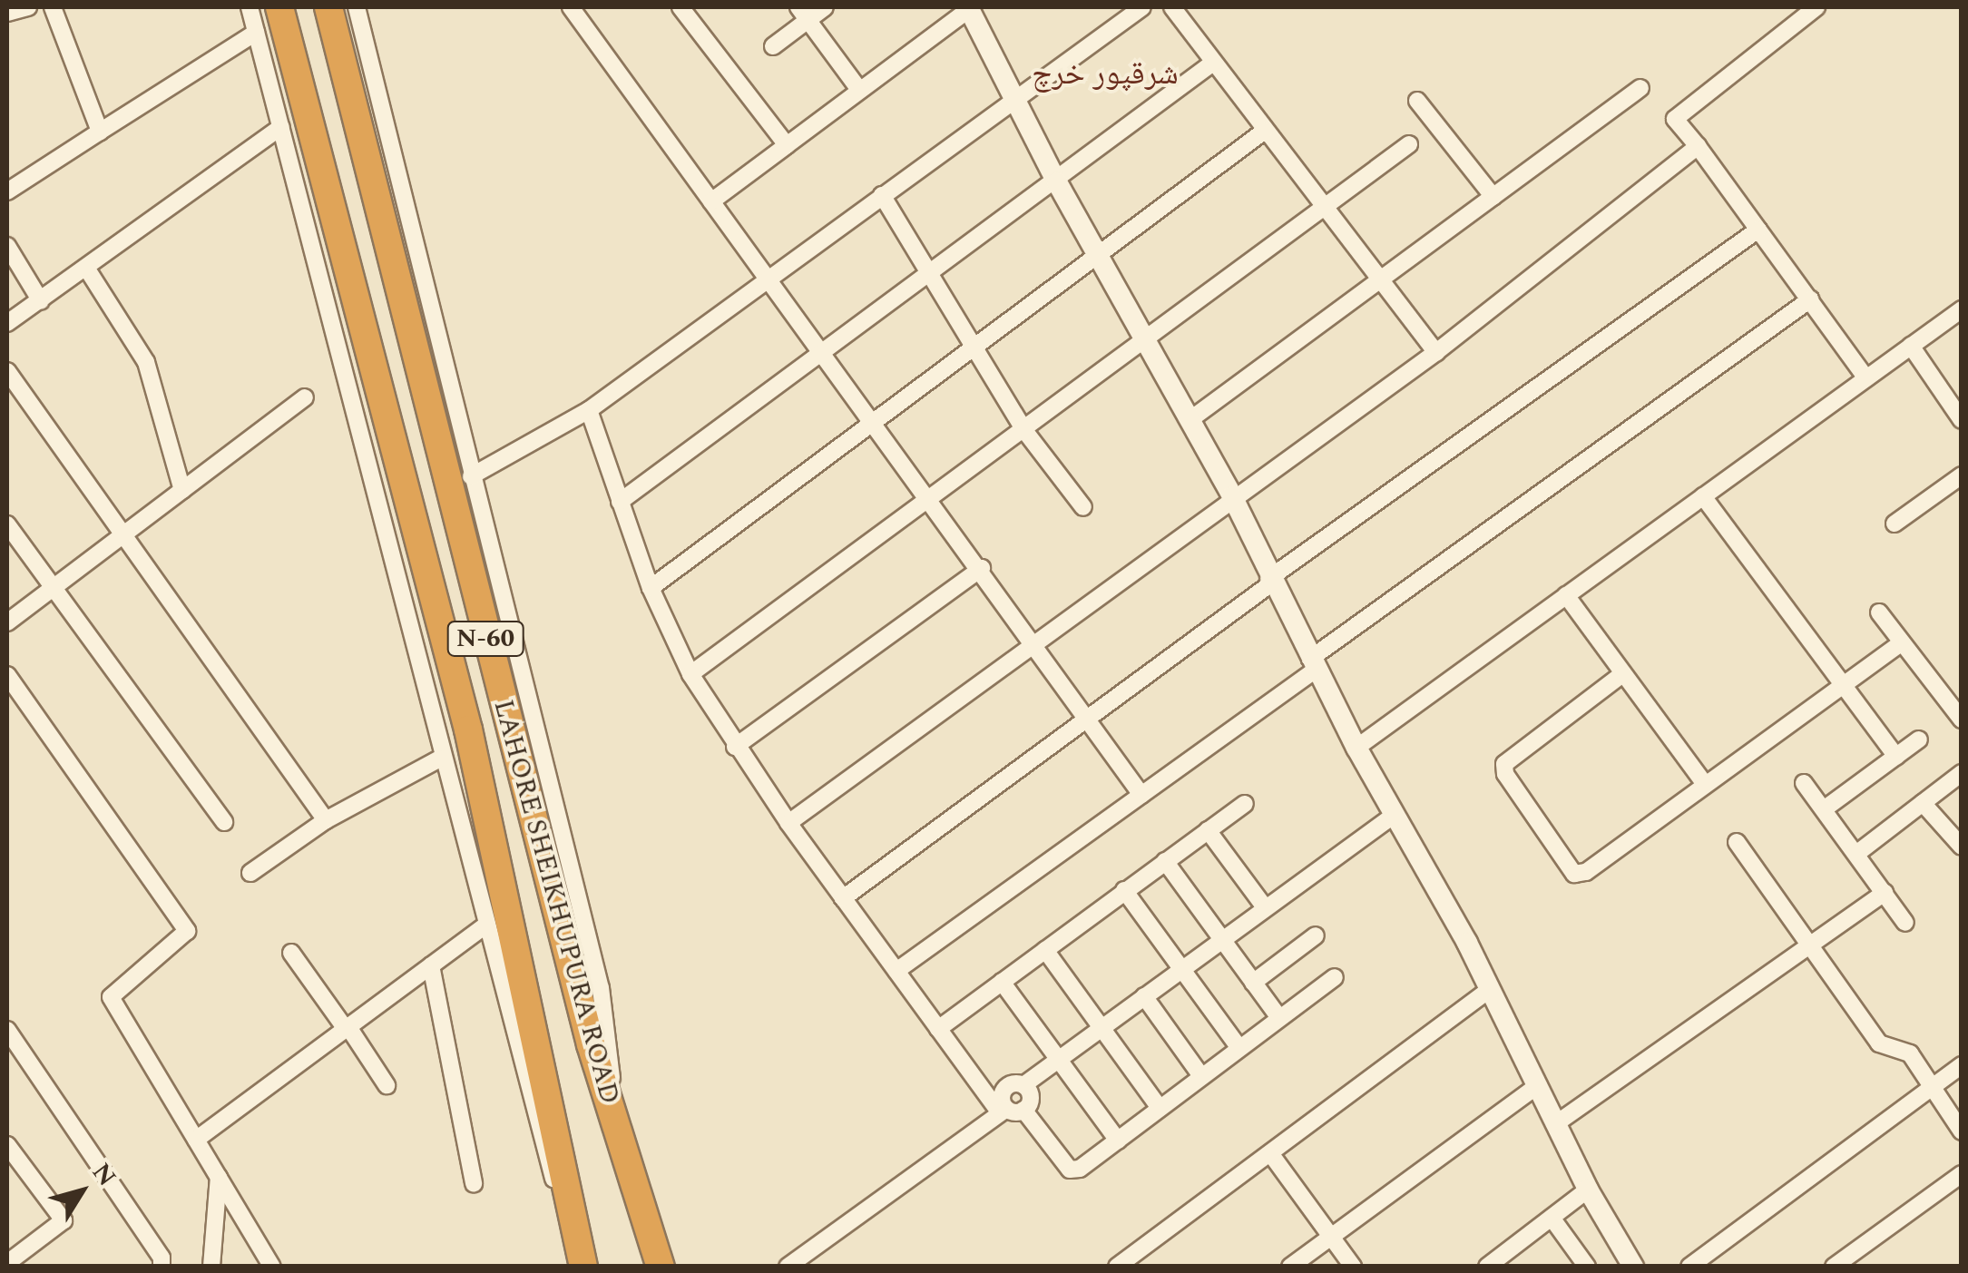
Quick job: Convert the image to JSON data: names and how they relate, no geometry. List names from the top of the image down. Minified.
{"streets":{"highway":["N-60","LAHORE SHEIKHUPURA ROAD"]},"districts":["شرقپور خرچ"],"north":"top right"}
